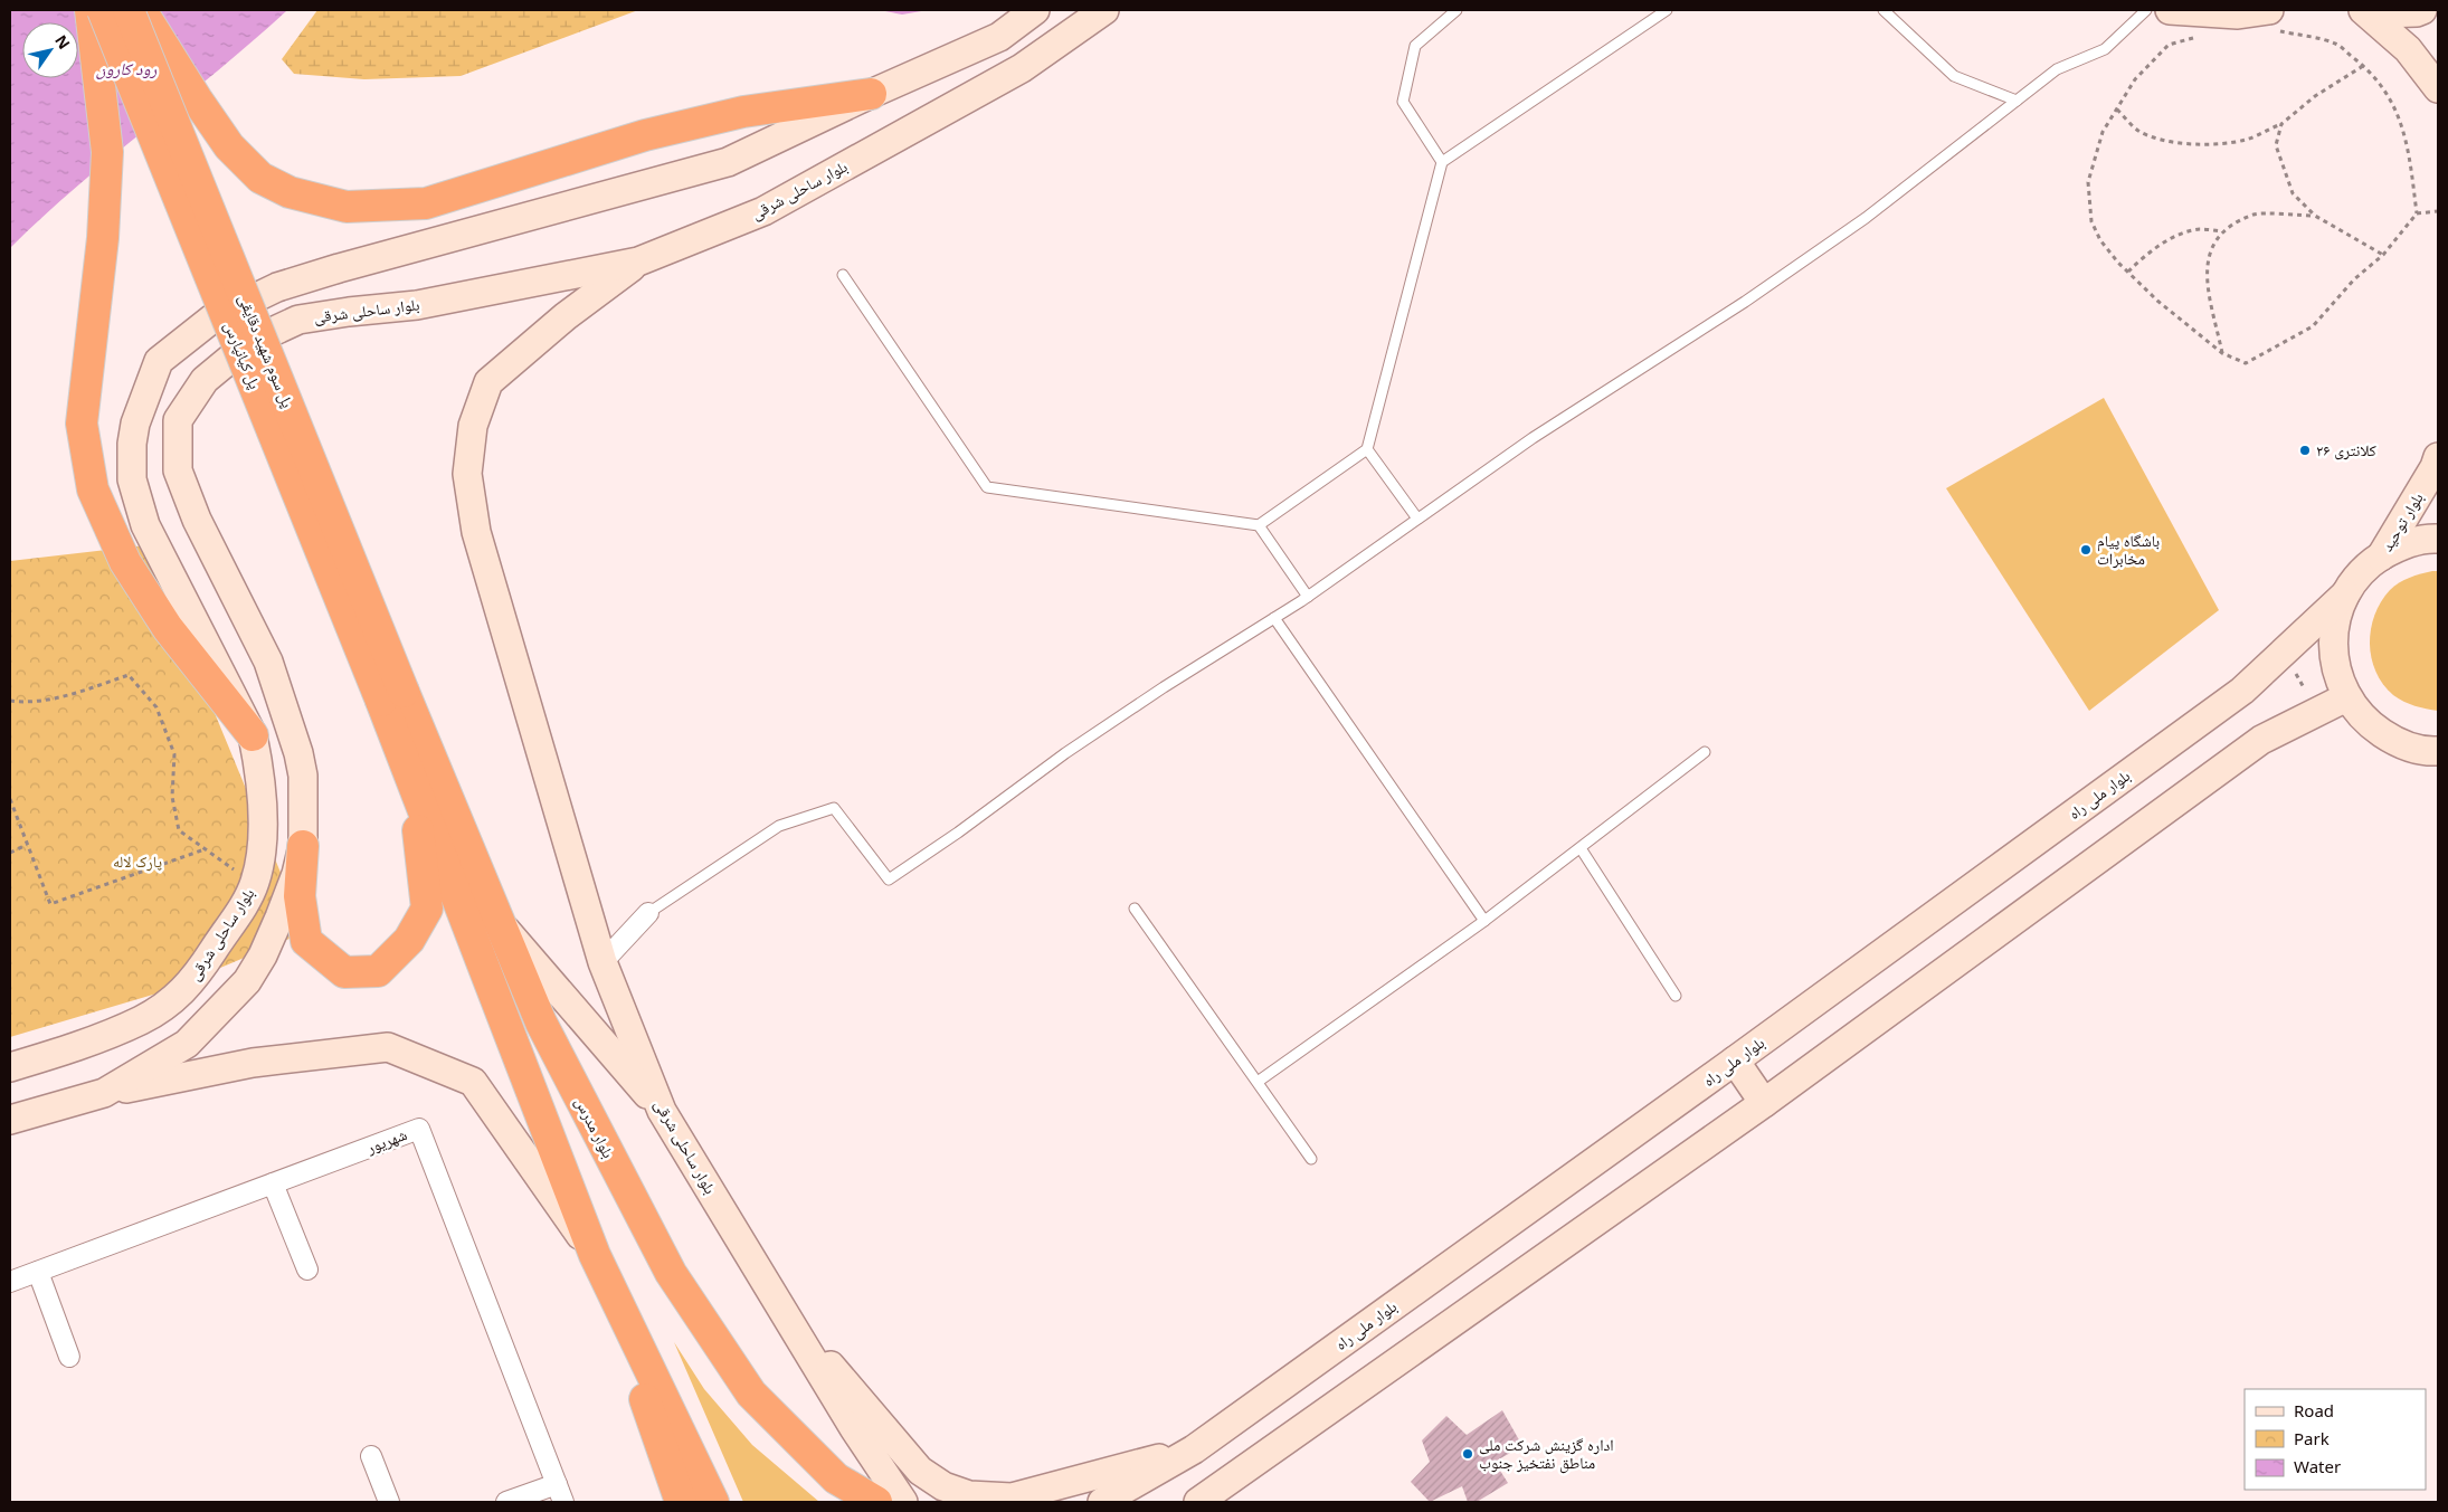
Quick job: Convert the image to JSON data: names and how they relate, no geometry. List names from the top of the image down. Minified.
{"streets":{"highway":["پل سوم شهید دقایقی","پل کیانپارس","بلوار مدرس"],"main road":["بلوار ساحلی شرقی","بلوار توحید","بلوار ملی راه"],"street":["شهریور"]},"crossings":[["پل سوم شهید دقایقی","پل کیانپارس"],["پل سوم شهید دقایقی","بلوار مدرس"],["پل کیانپارس","بلوار مدرس"]],"water":["رود کارون"],"parks":["پارک لاله"],"places":["کلانتری ۲۶","باشگاه پیام مخابرات","اداره گزینش شرکت ملی مناطق نفتخیز جنوب"],"legend":["Road","Park","Water"],"north":"top right"}
